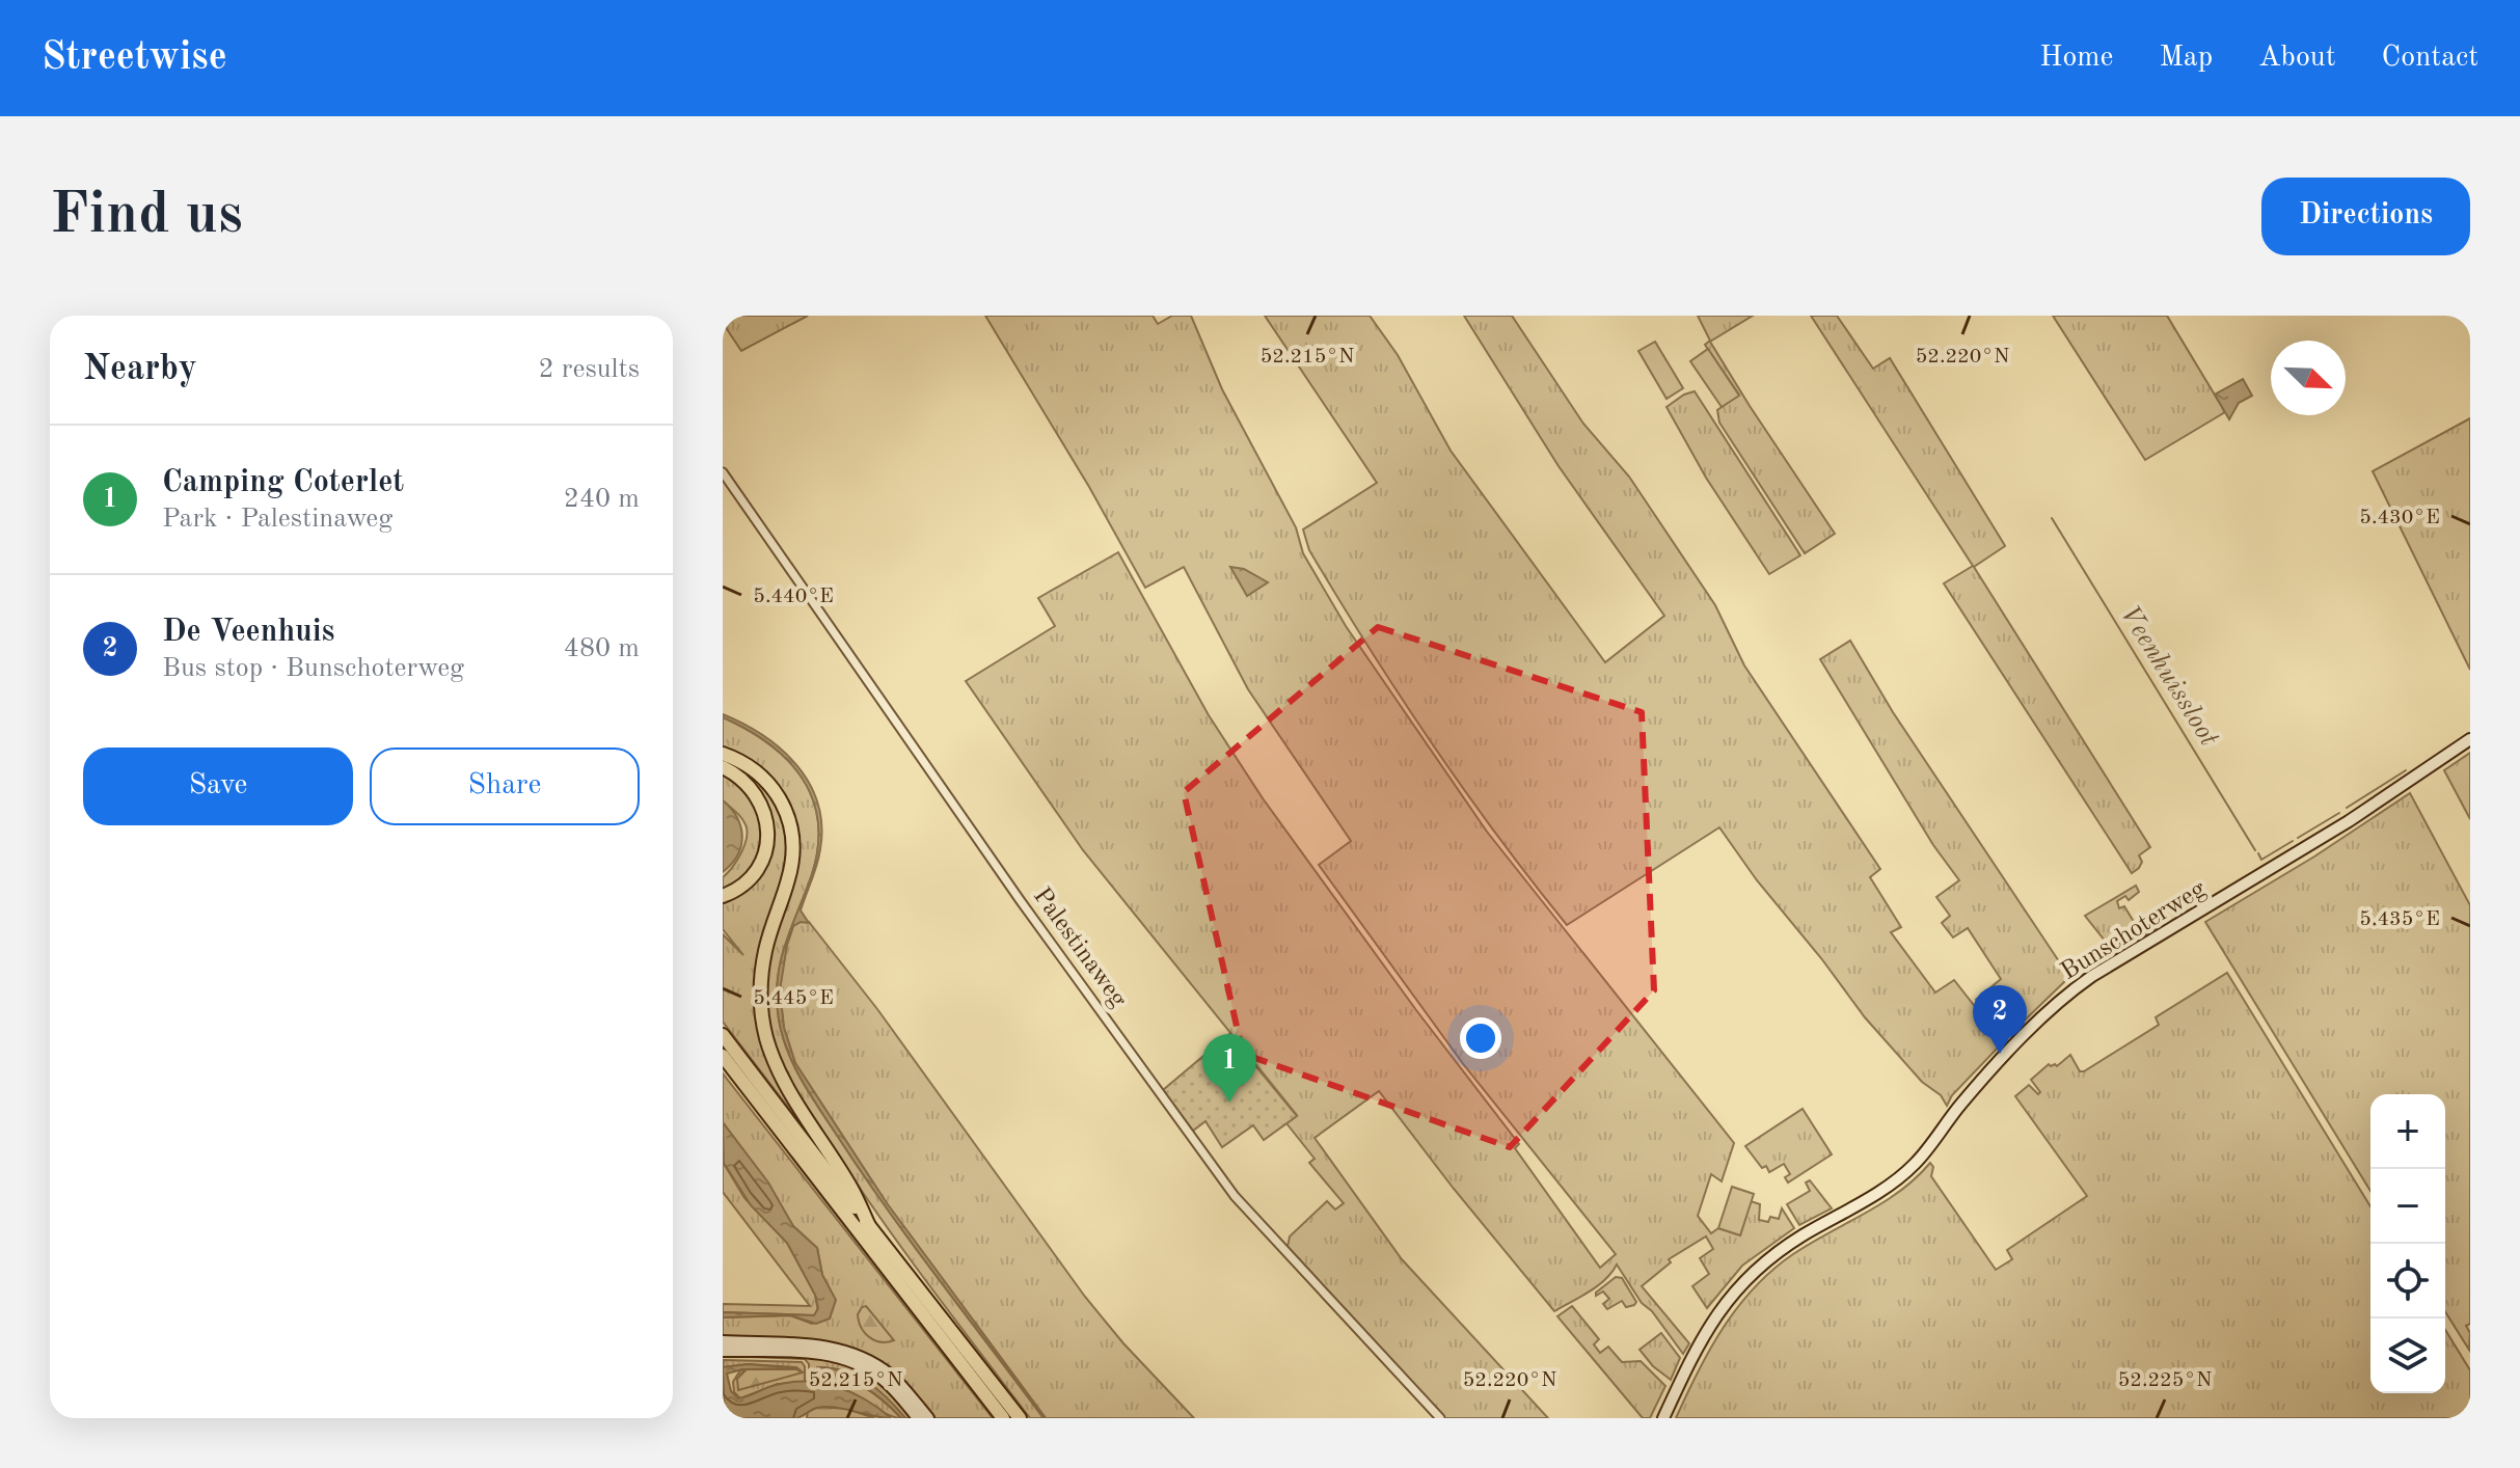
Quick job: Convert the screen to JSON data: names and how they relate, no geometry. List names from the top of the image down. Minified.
{"streets":{"main road":["Bunschoterweg"],"street":["Palestinaweg"]},"water":["Veenhuissloot"],"north":"bottom right","page":{"header":"Streetwise","nav":["Home","Map","About","Contact"],"buttons":["Directions",["Save","Share"]],"title":"Find us","heading":["Nearby","2 results"],"list":[{"mark":"1","name":"Camping Coterlet","note":"Park · Palestinaweg","value":"240 m"},{"mark":"2","name":"De Veenhuis","note":"Bus stop · Bunschoterweg","value":"480 m"}],"pins":["2","1"],"map_buttons":["+","−"]},"coordinates":["52.215°N","52.220°N","5.430°E","5.440°E","5.435°E","5.445°E","52.225°N"]}
